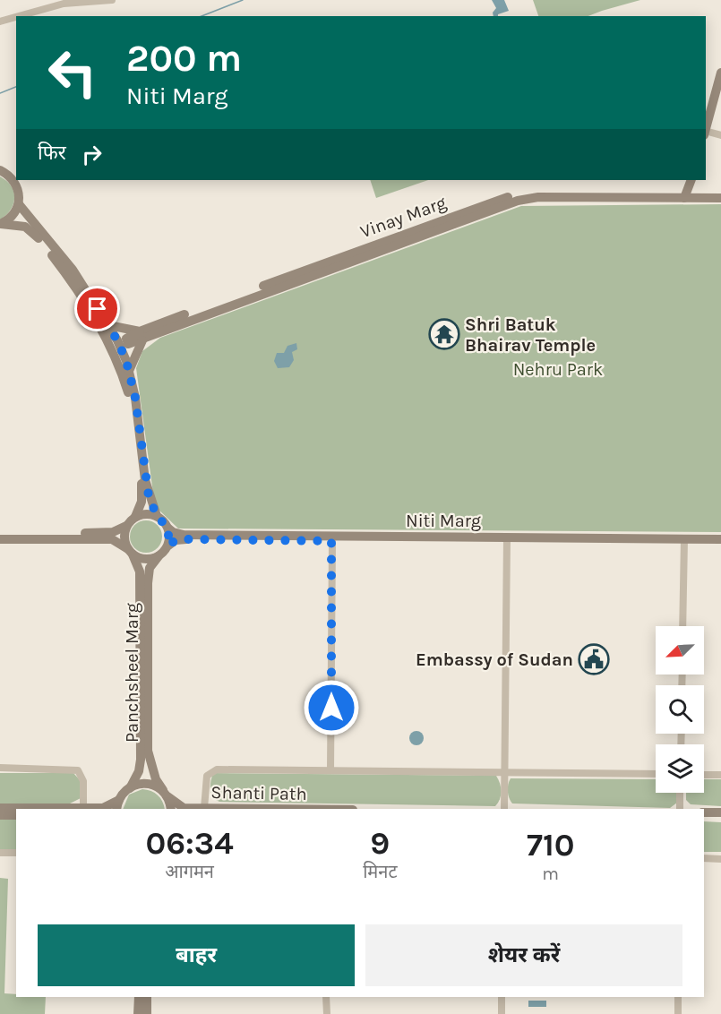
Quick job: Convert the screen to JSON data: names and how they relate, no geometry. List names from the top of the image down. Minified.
{"streets":{"main road":["Vinay Marg","Niti Marg","Panchsheel Marg","Shanti Path"]},"crossings":[["Niti Marg","Panchsheel Marg"],["Panchsheel Marg","Shanti Path"]],"parks":["Nehru Park"],"places":{"temple":["Shri Batuk Bhairav Temple"],"public building":["Embassy of Sudan"]},"north":"bottom left","page":{"turn":["200 m","Niti Marg"],"then":"फिर","eta":["06:34","आगमन","9","मिनट","710","m"],"buttons":["बाहर","शेयर करें"]}}
